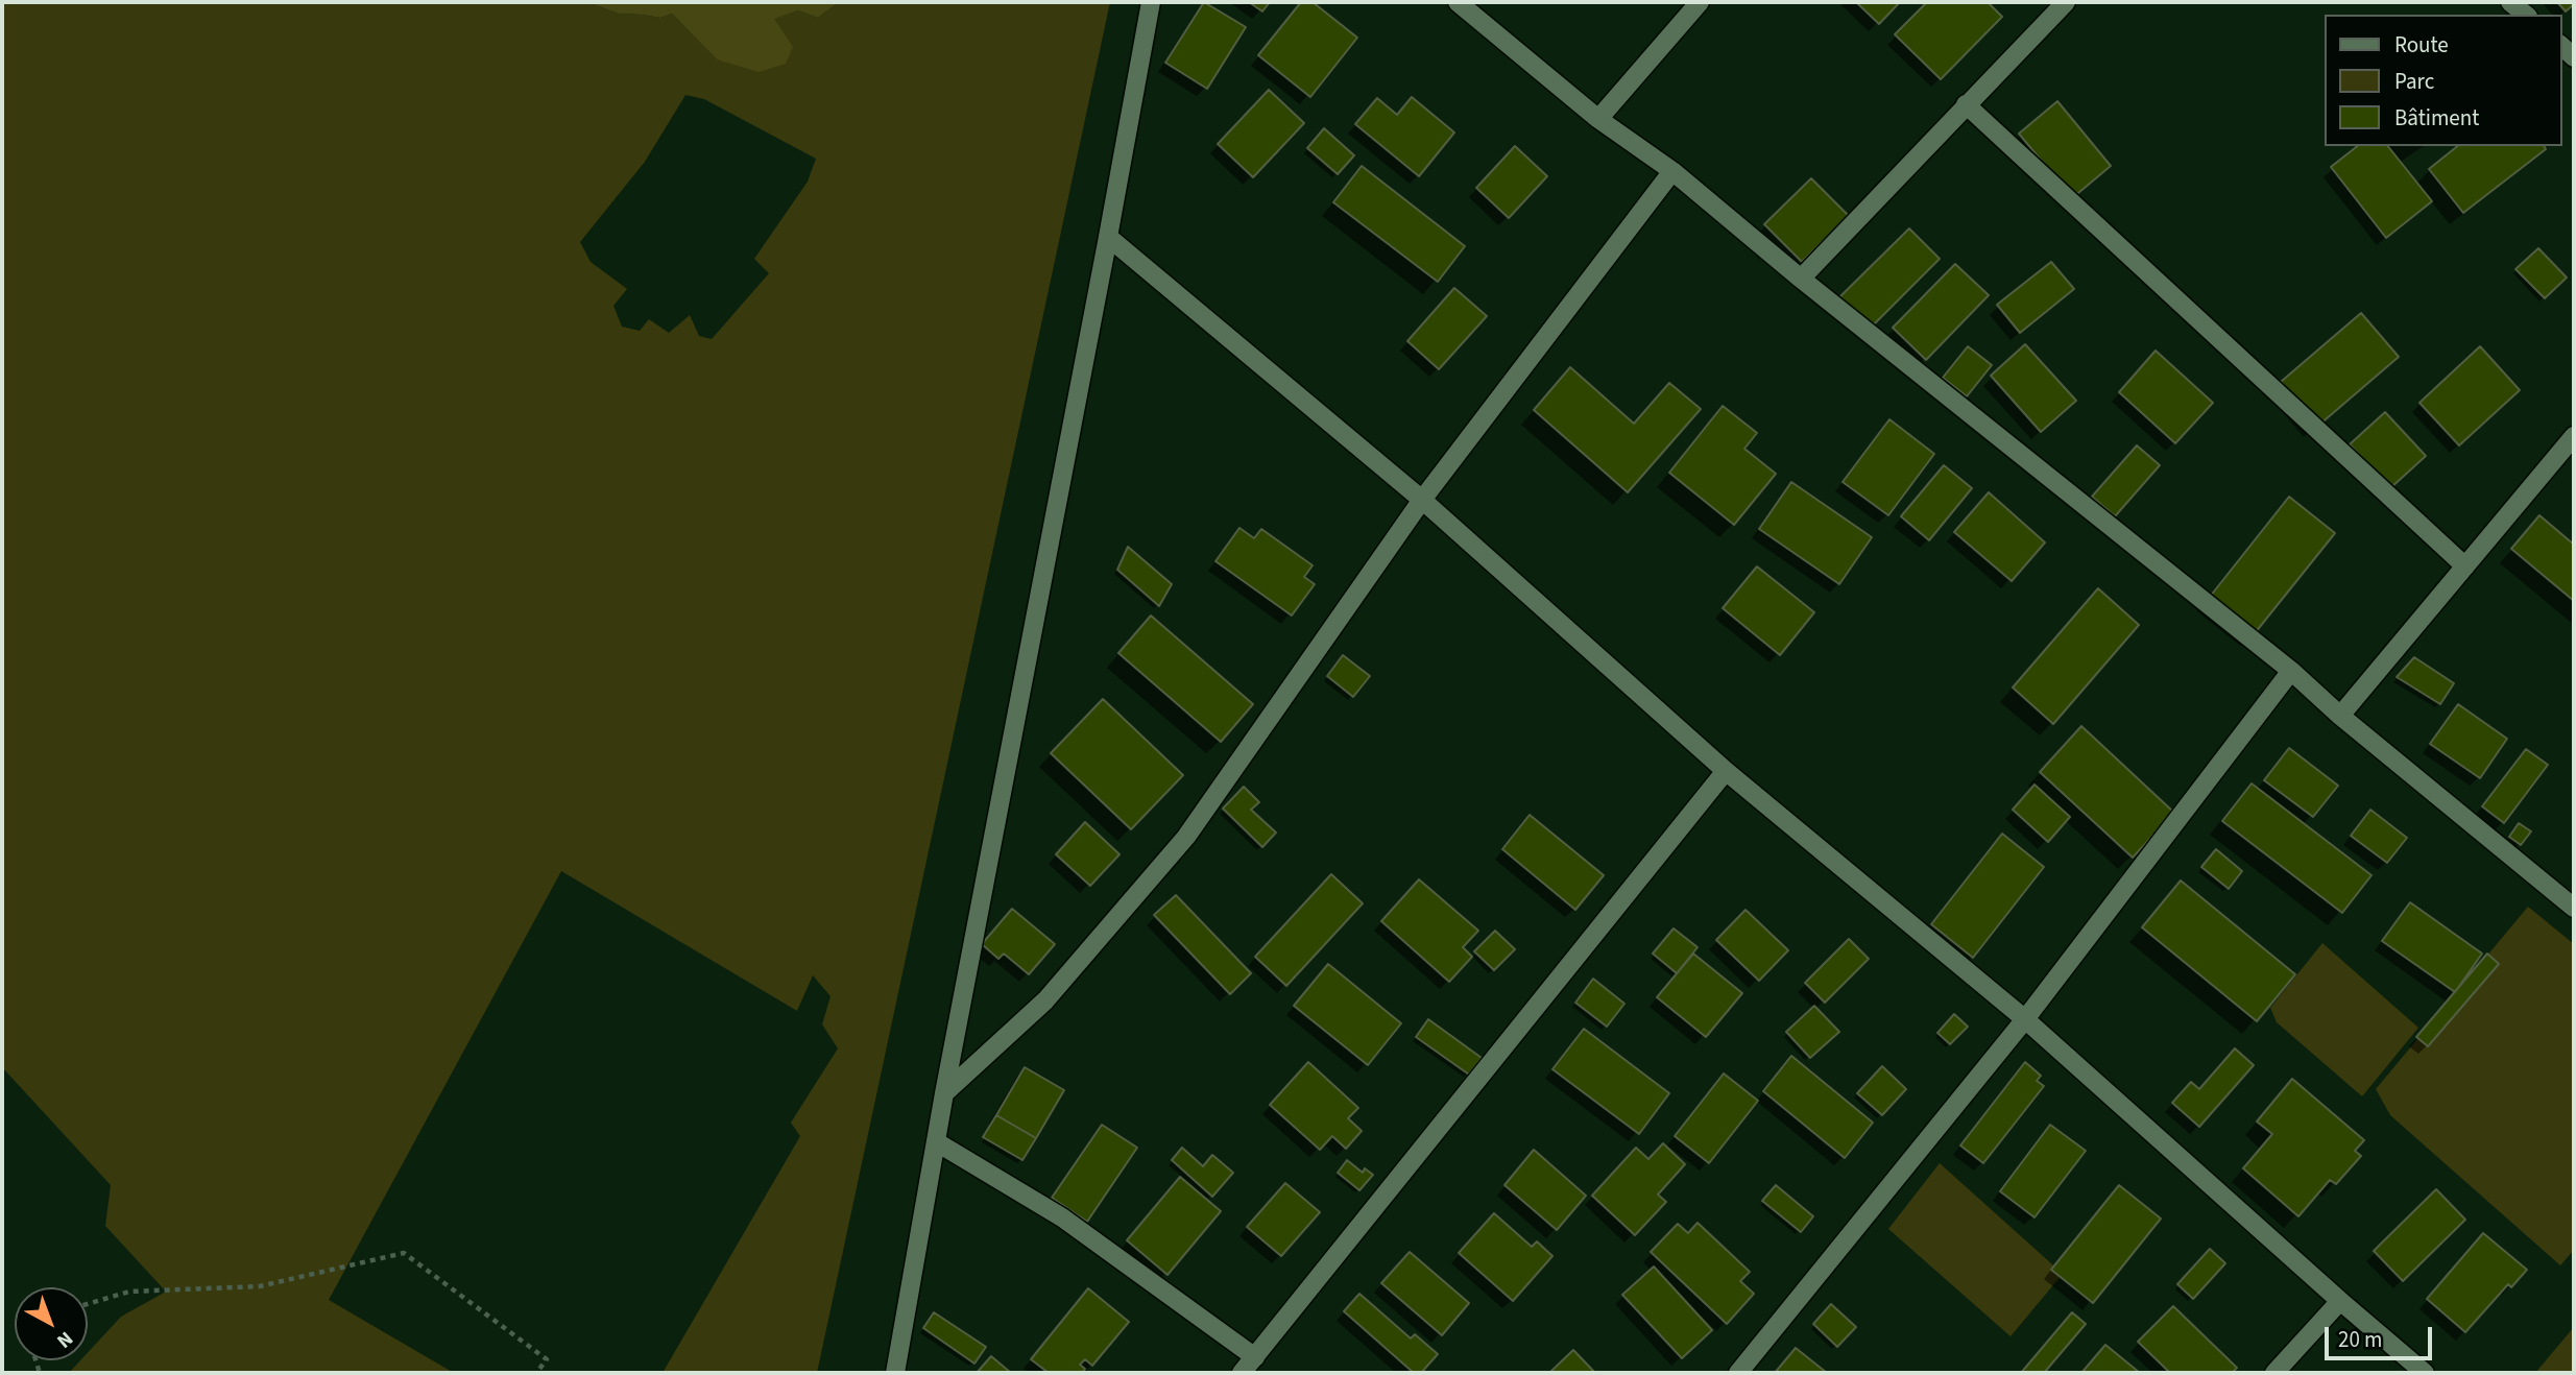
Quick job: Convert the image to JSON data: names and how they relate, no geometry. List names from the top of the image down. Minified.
{"legend":["Route","Parc","Bâtiment"],"scale_bar":"20 m","north":"bottom right"}
